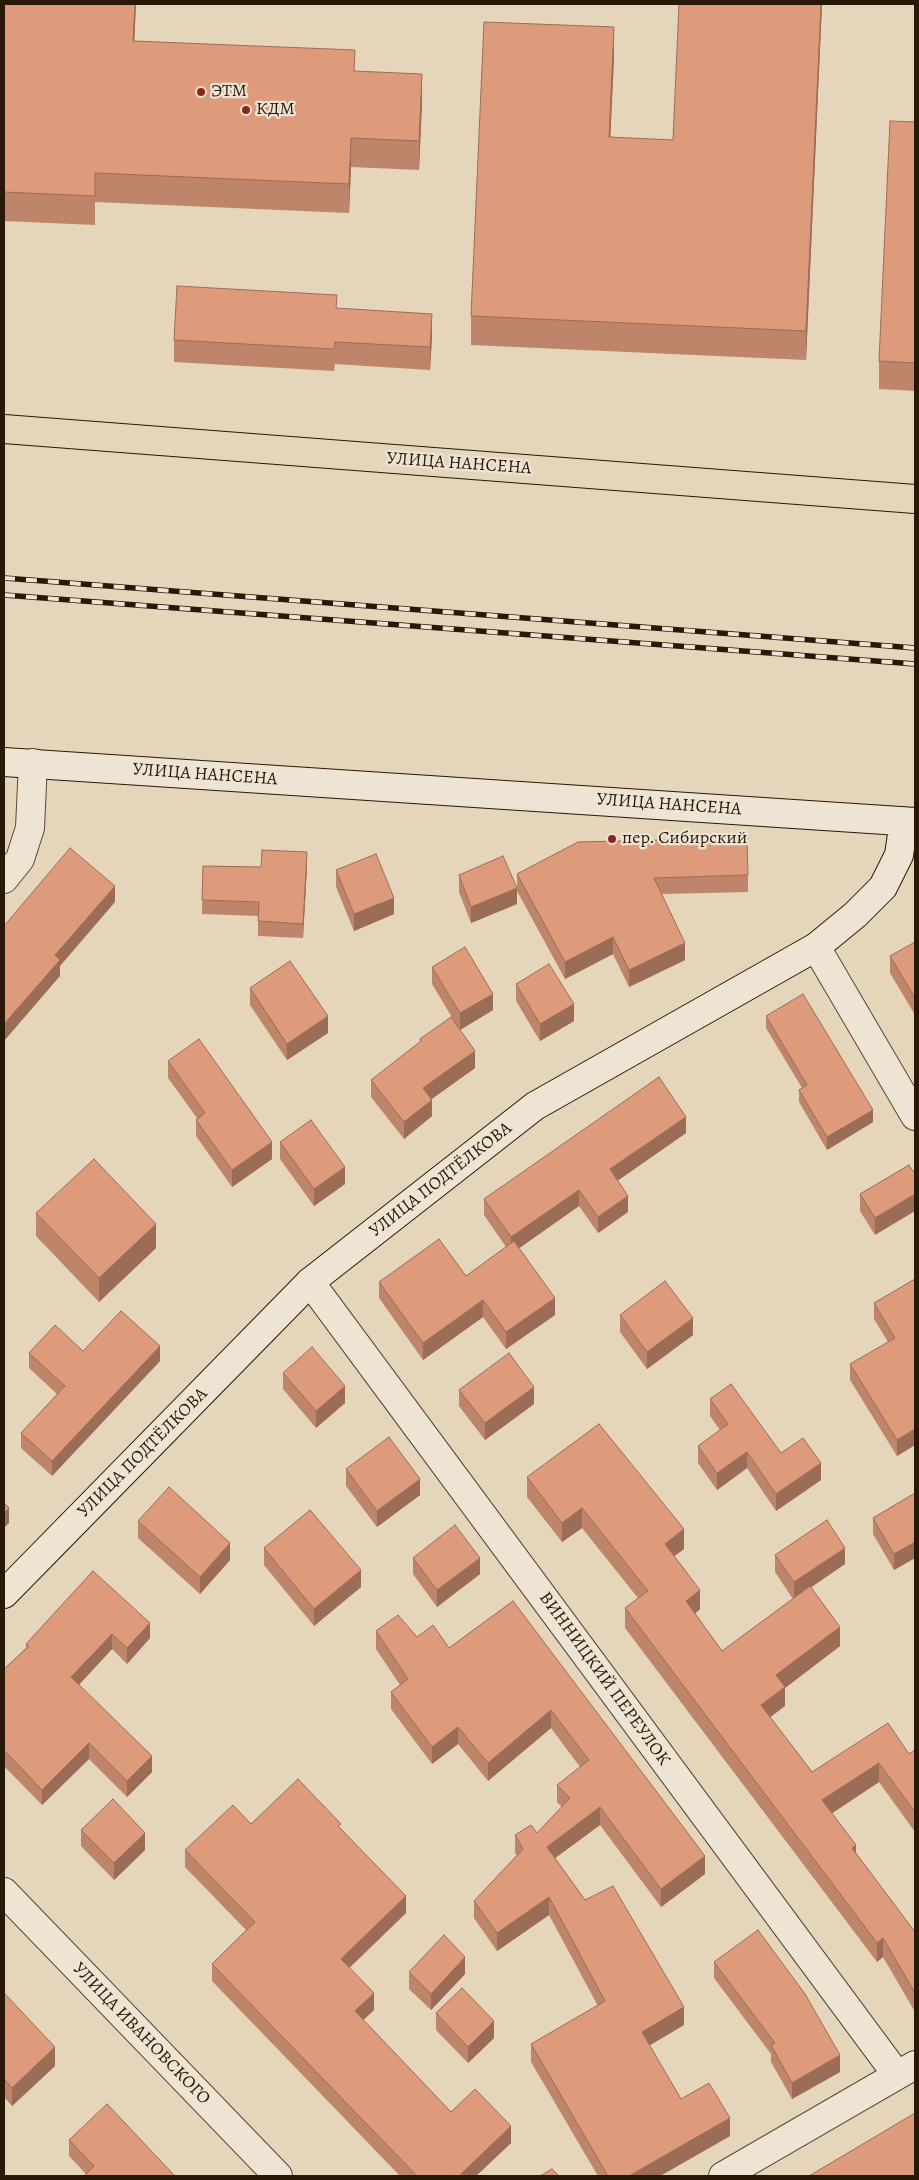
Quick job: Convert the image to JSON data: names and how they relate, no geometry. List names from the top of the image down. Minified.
{"streets":{"main road":["УЛИЦА НАНСЕНА"],"street":["УЛИЦА ПОДТЁЛКОВА","ВИННИЦКИЙ ПЕРЕУЛОК","УЛИЦА ИВАНОВСКОГО"]},"crossings":[["УЛИЦА НАНСЕНА","УЛИЦА ПОДТЁЛКОВА"],["УЛИЦА ПОДТЁЛКОВА","ВИННИЦКИЙ ПЕРЕУЛОК"]],"places":["ЭТМ","КДМ","пер. Сибирский"]}
